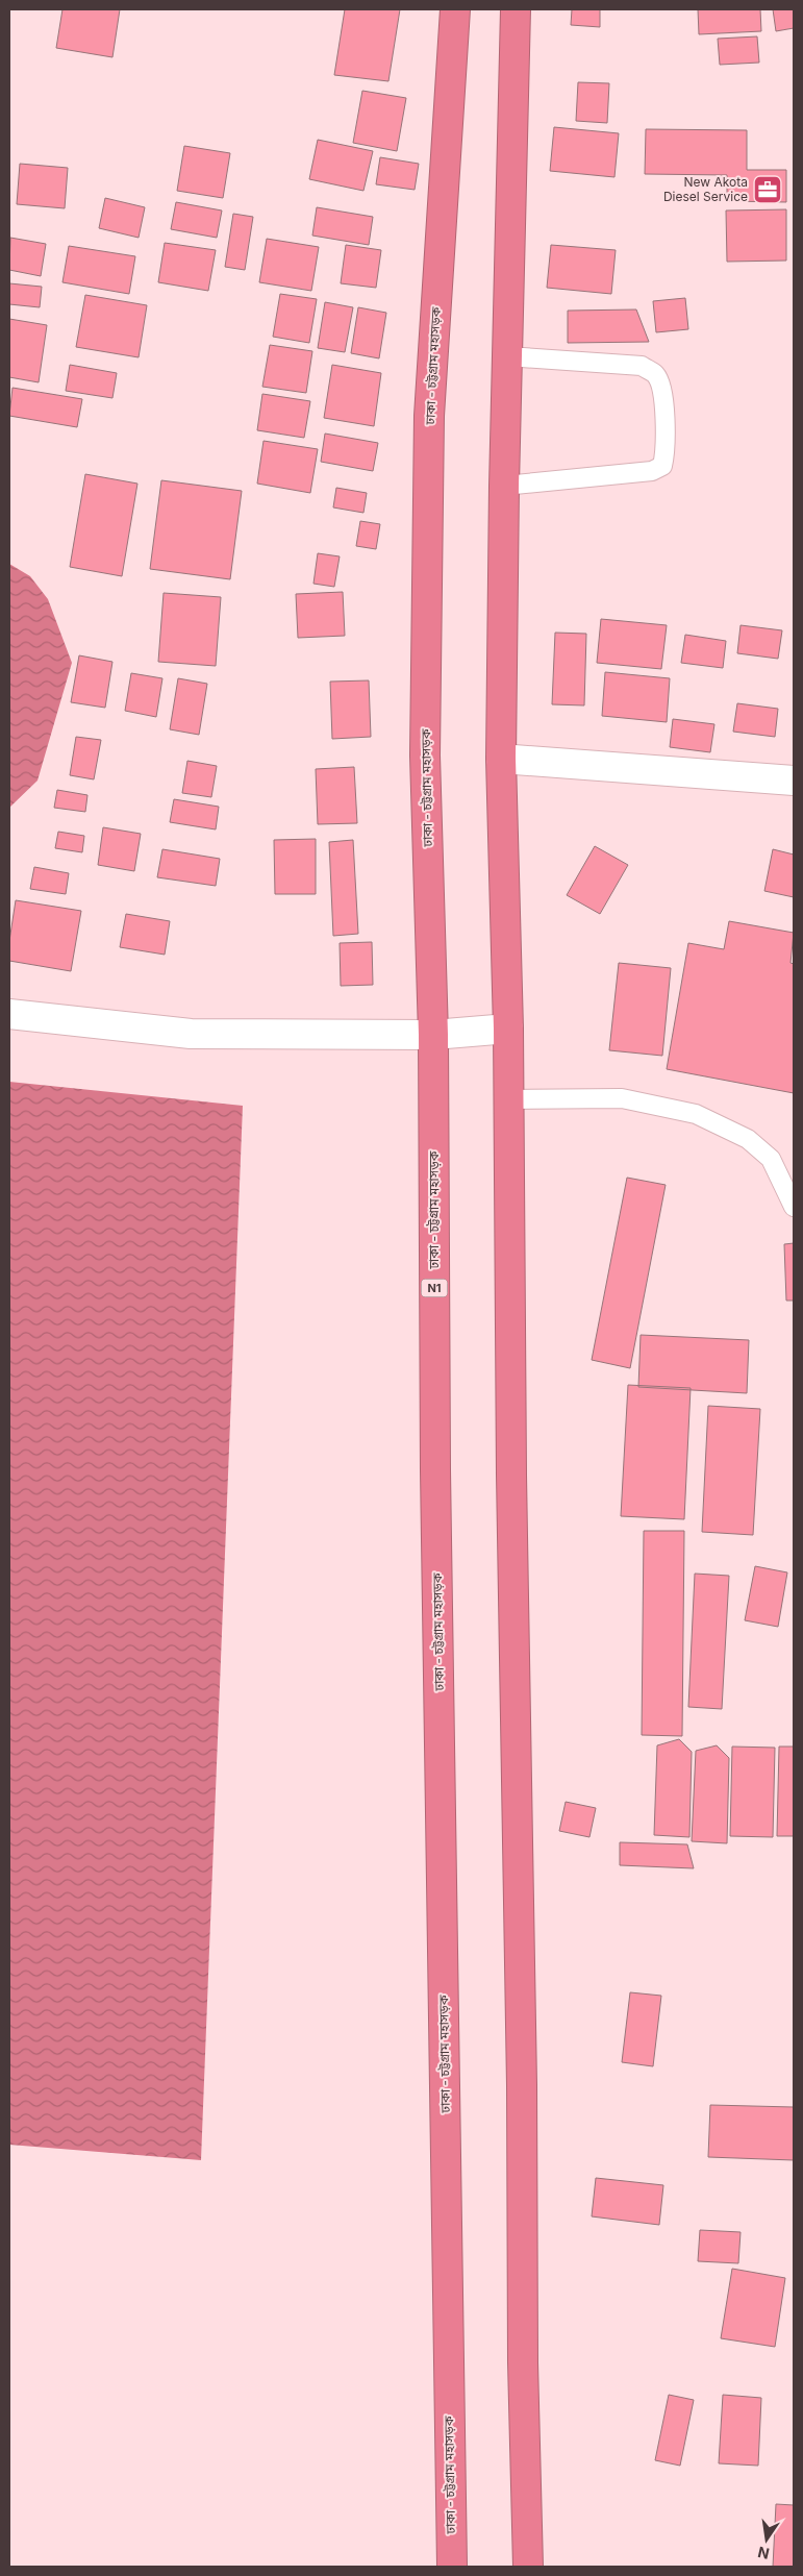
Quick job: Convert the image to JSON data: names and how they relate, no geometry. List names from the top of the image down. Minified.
{"streets":{"highway":["ঢাকা - চট্টগ্রাম মহাসড়ক","N1"]},"places":{"office":["New Akota Diesel Service"]},"north":"bottom"}
